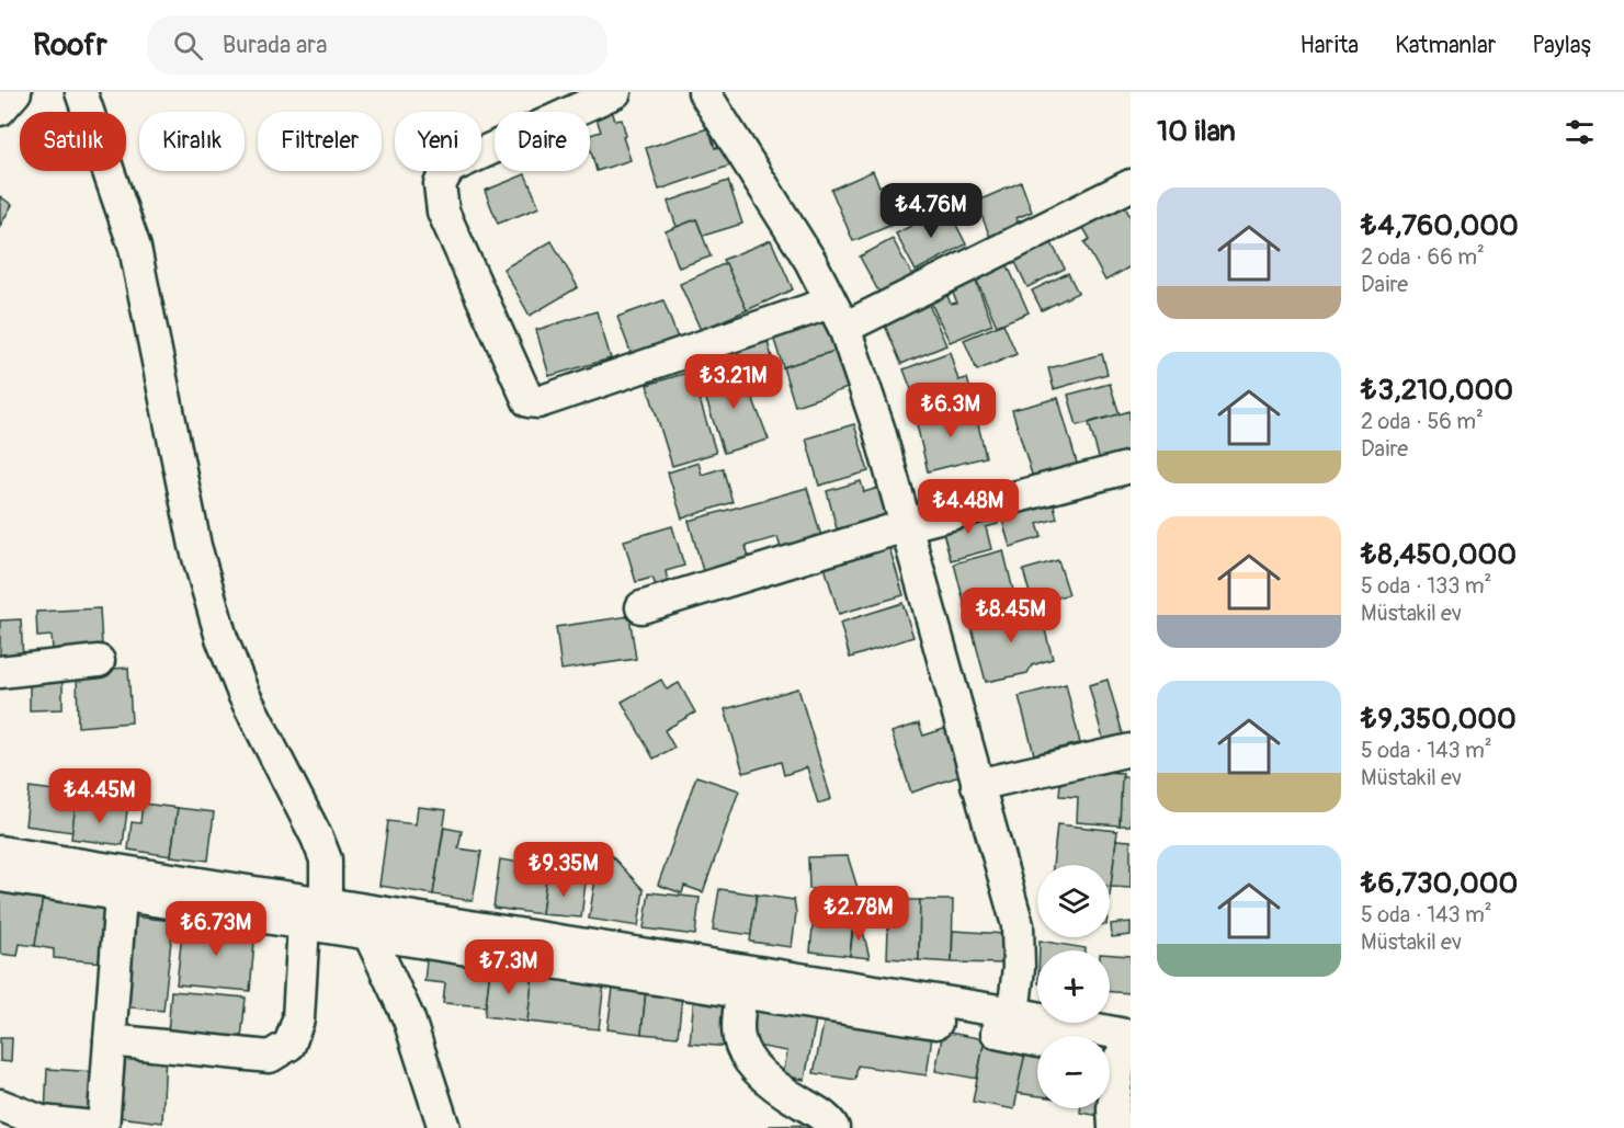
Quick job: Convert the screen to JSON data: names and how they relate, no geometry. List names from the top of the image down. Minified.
{"page":{"header":"Roofr","search":"Burada ara","nav":["Harita","Katmanlar","Paylaş"],"heading":"10 ilan","chip":["Satılık","Kiralık","Filtreler","Yeni","Daire"],"list":[{"name":"₺4,760,000","note":"2 oda · 66 m² · Daire"},{"name":"₺3,210,000","note":"2 oda · 56 m² · Daire"},{"name":"₺8,450,000","note":"5 oda · 133 m² · Müstakil ev"},{"name":"₺9,350,000","note":"5 oda · 143 m² · Müstakil ev"},{"name":"₺6,730,000","note":"5 oda · 143 m² · Müstakil ev"}],"price":["₺4.76M","₺3.21M","₺6.3M","₺4.48M","₺8.45M","₺4.45M","₺9.35M","₺2.78M","₺6.73M","₺7.3M"],"map_buttons":["+","−"]}}
